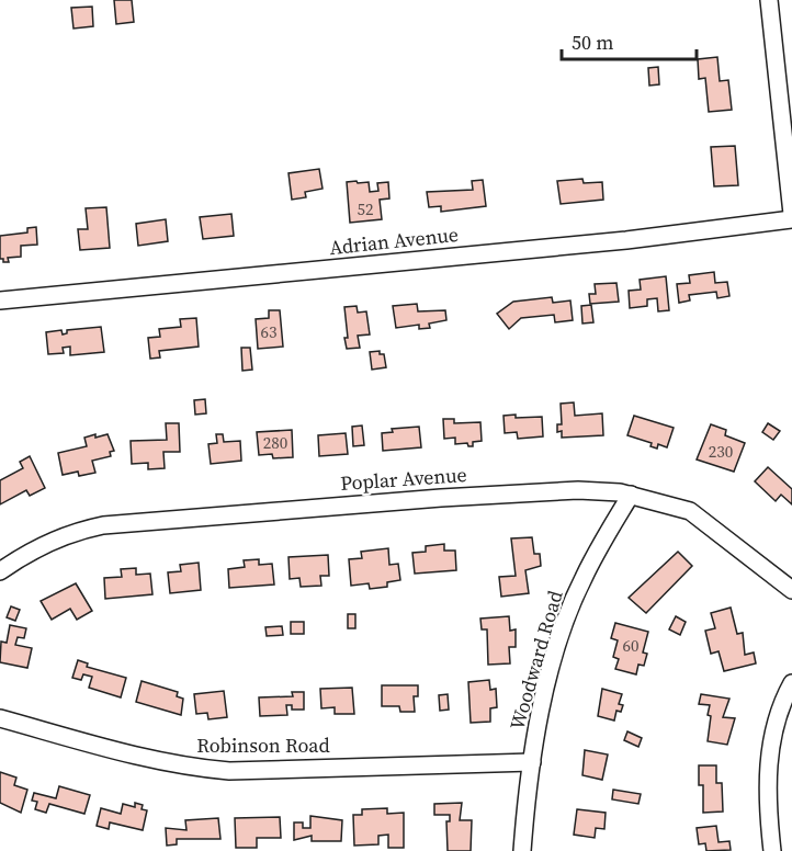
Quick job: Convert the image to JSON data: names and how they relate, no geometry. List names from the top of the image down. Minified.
{"streets":{"street":["Adrian Avenue","Poplar Avenue","Woodward Road","Robinson Road"]},"crossings":[["Poplar Avenue","Woodward Road"],["Woodward Road","Robinson Road"]],"house_numbers":["52","63","280","230","60"],"scale_bar":"50 m"}
